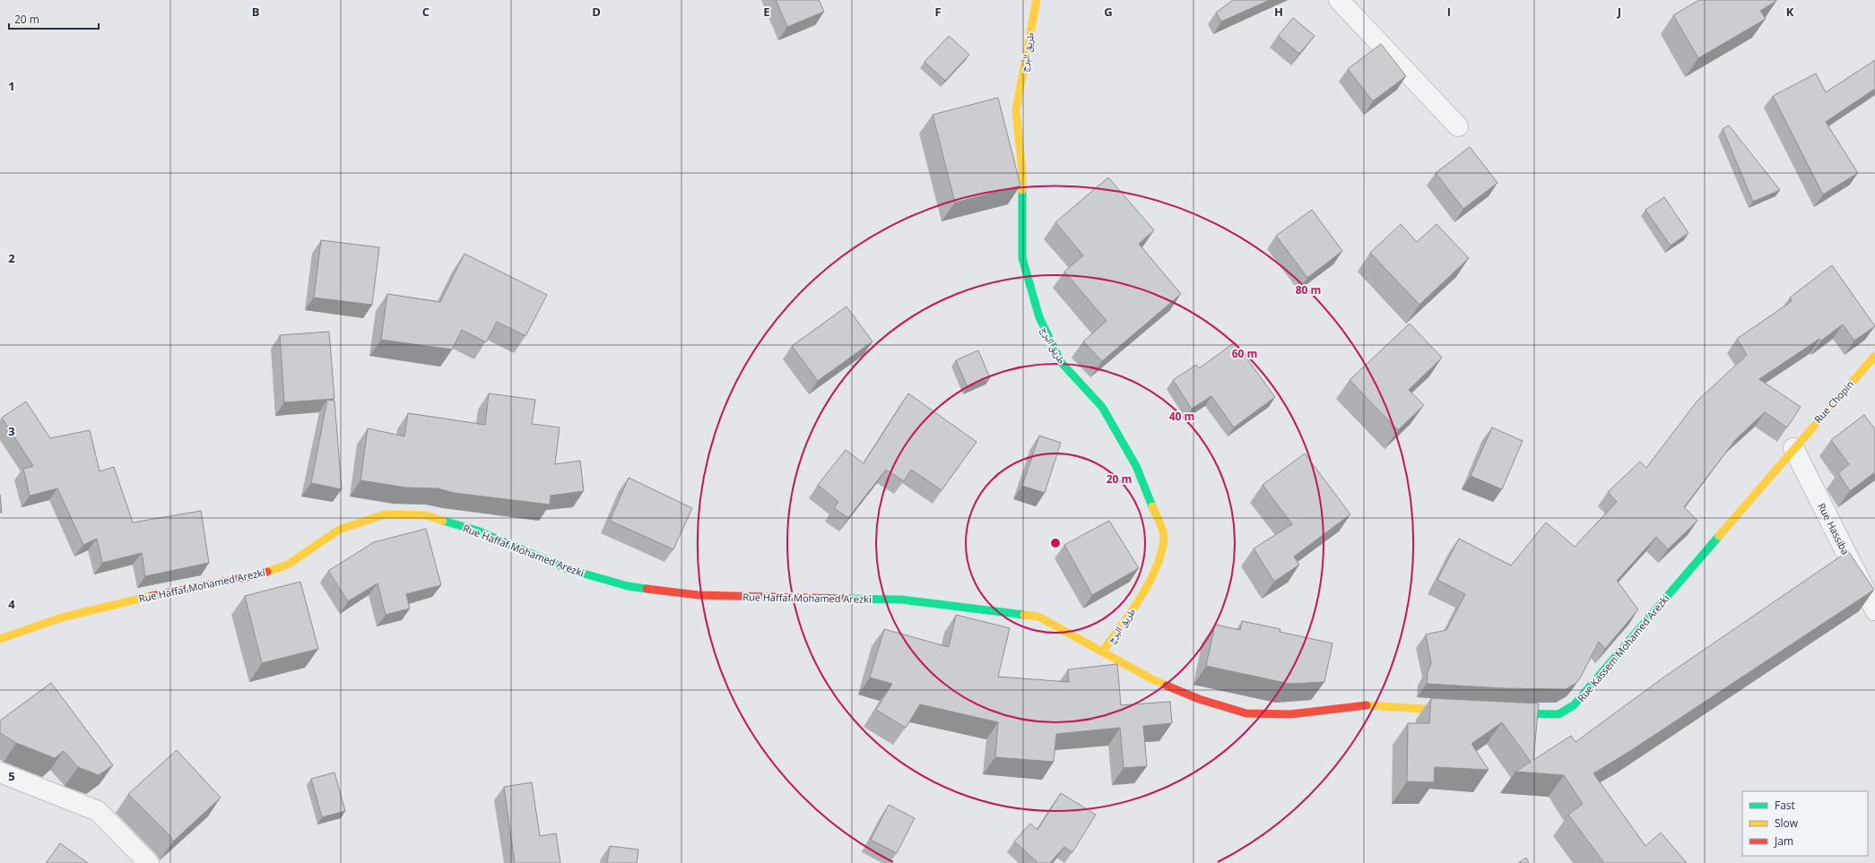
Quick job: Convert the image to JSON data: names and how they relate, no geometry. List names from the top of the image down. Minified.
{"streets":{"street":["طريق البرج","Rue Chopin","Rue Hassiba","Rue Haffaf Mohamed Arezki","Rue Kassem Mohamed Arezki"]},"crossings":[["طريق البرج","Rue Haffaf Mohamed Arezki"],["Rue Chopin","Rue Hassiba"],["Rue Chopin","Rue Kassem Mohamed Arezki"],["Rue Hassiba","Rue Kassem Mohamed Arezki"]],"legend":["Fast","Slow","Jam"],"scale_bar":"20 m","grid":{"columns":["B","C","D","E","F","G","H","I","J","K"],"rows":["1","2","3","4","5"]},"rings":["80 m","60 m","40 m","20 m"]}
